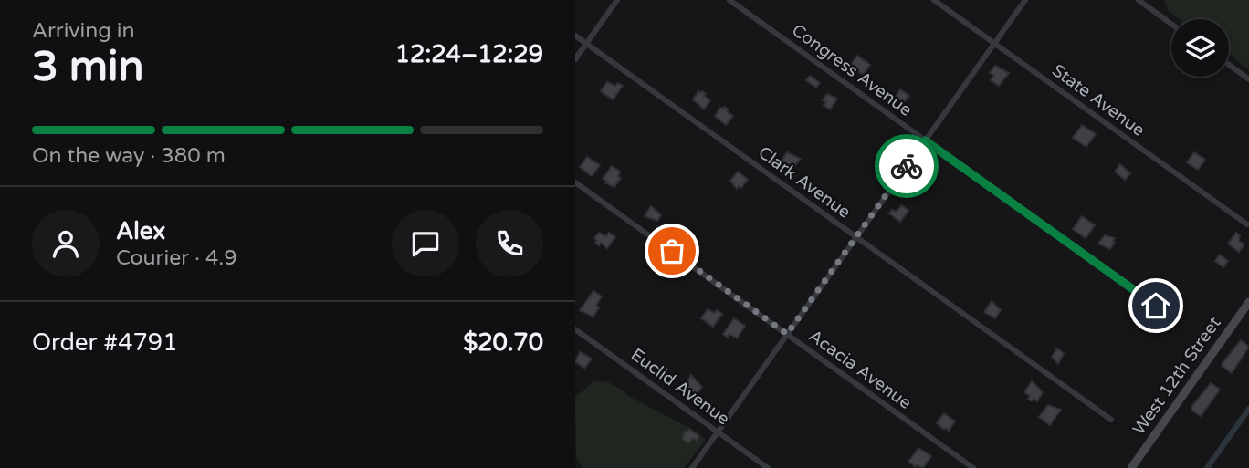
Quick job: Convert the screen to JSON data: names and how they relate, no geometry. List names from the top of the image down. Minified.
{"streets":{"street":["Congress Avenue","State Avenue","Clark Avenue","Acacia Avenue","West 12th Street","Euclid Avenue"]},"page":{"heading":["3 min","Arriving in","12:24–12:29"],"panel":["Alex","Courier · 4.9","Order #4791","$20.70"],"bar":"On the way · 380 m"}}
